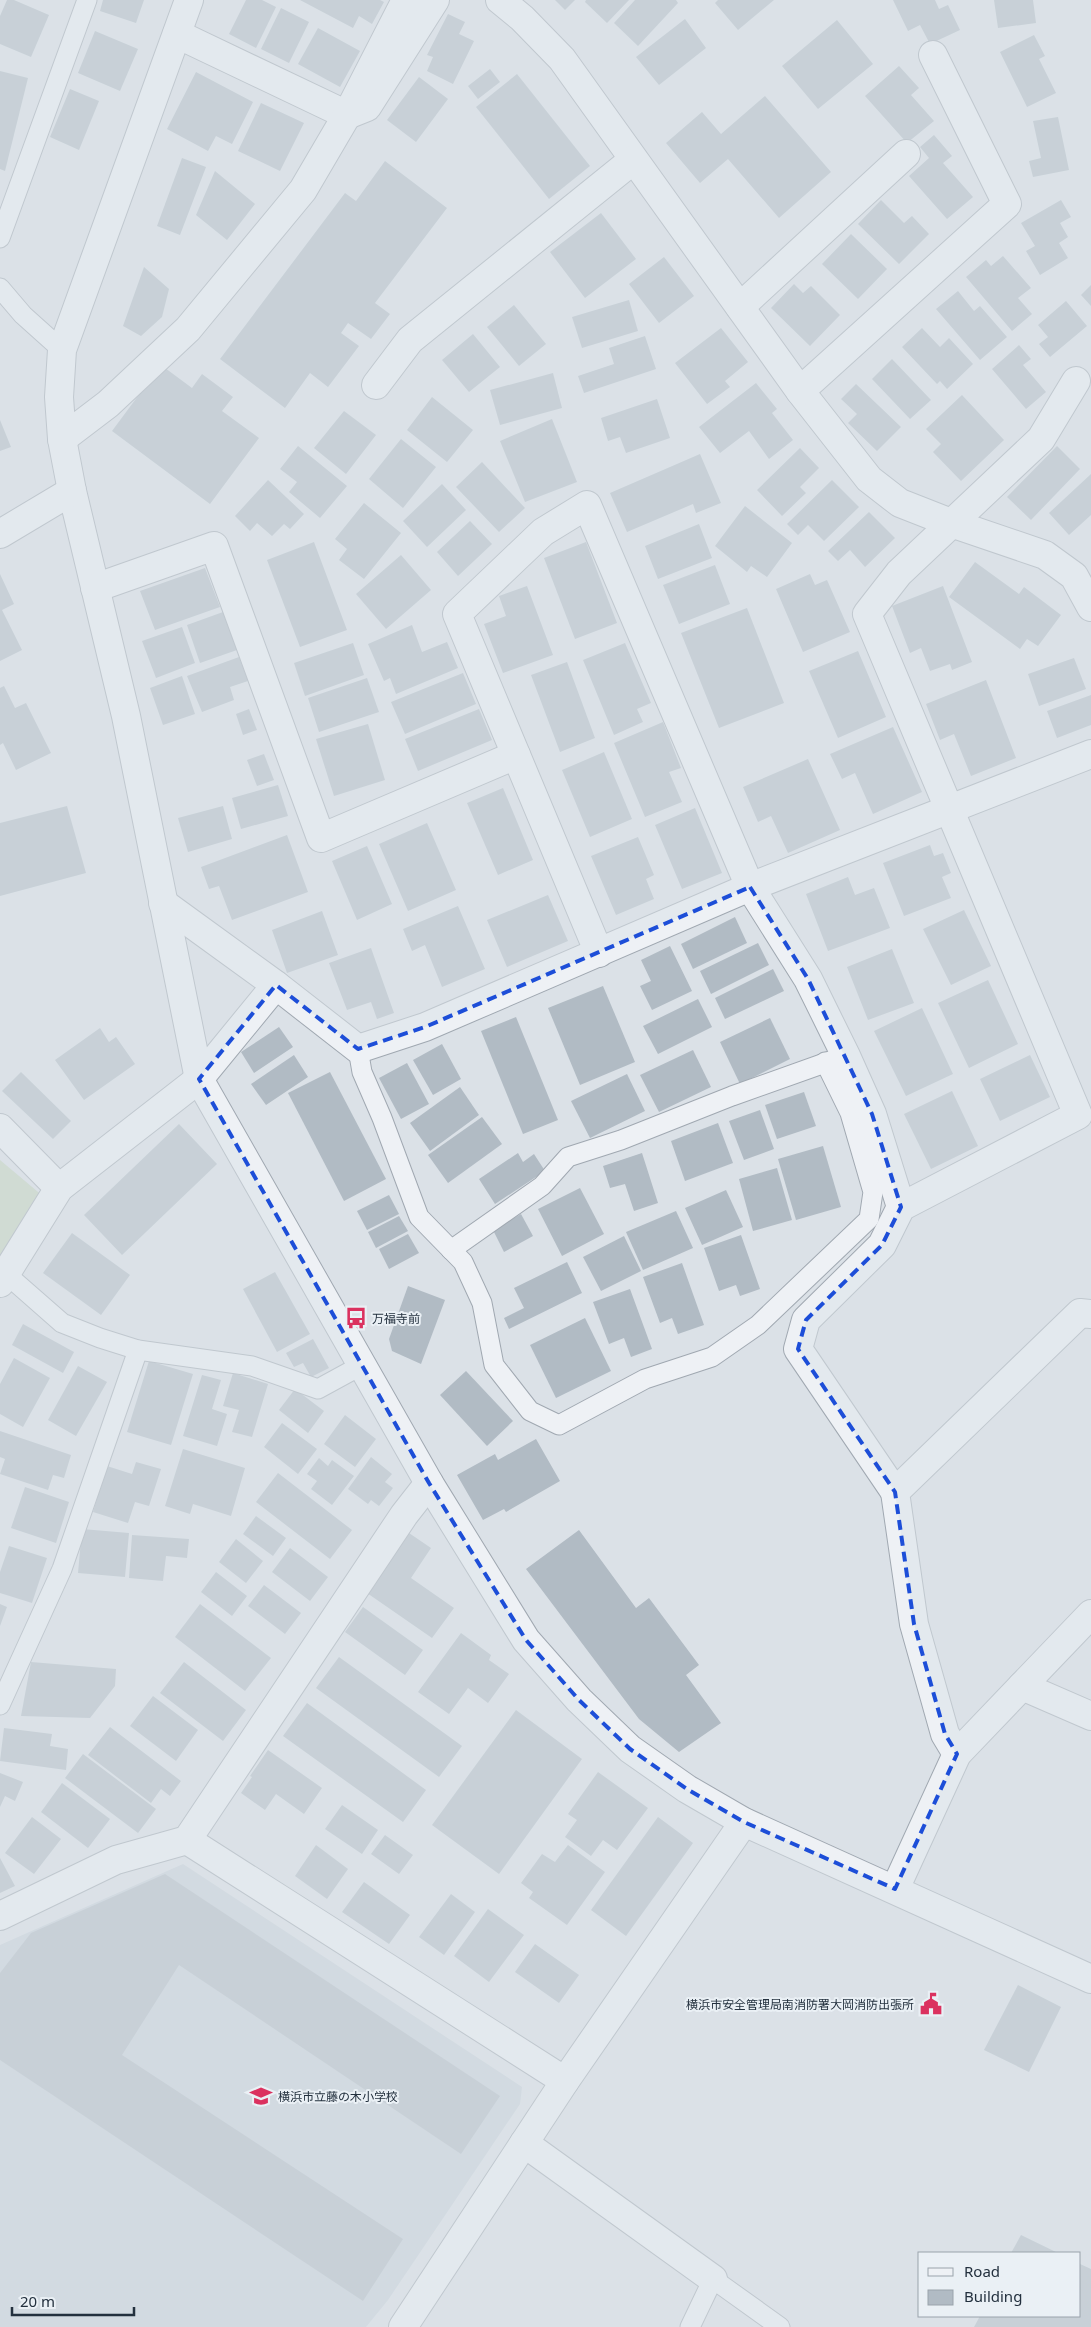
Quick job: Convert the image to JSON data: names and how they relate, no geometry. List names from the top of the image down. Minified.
{"places":{"bus stop":["万福寺前"],"public building":["横浜市安全管理局南消防署大岡消防出張所"],"school or university":["横浜市立藤の木小学校"]},"legend":["Road","Building"],"scale_bar":"20 m"}
